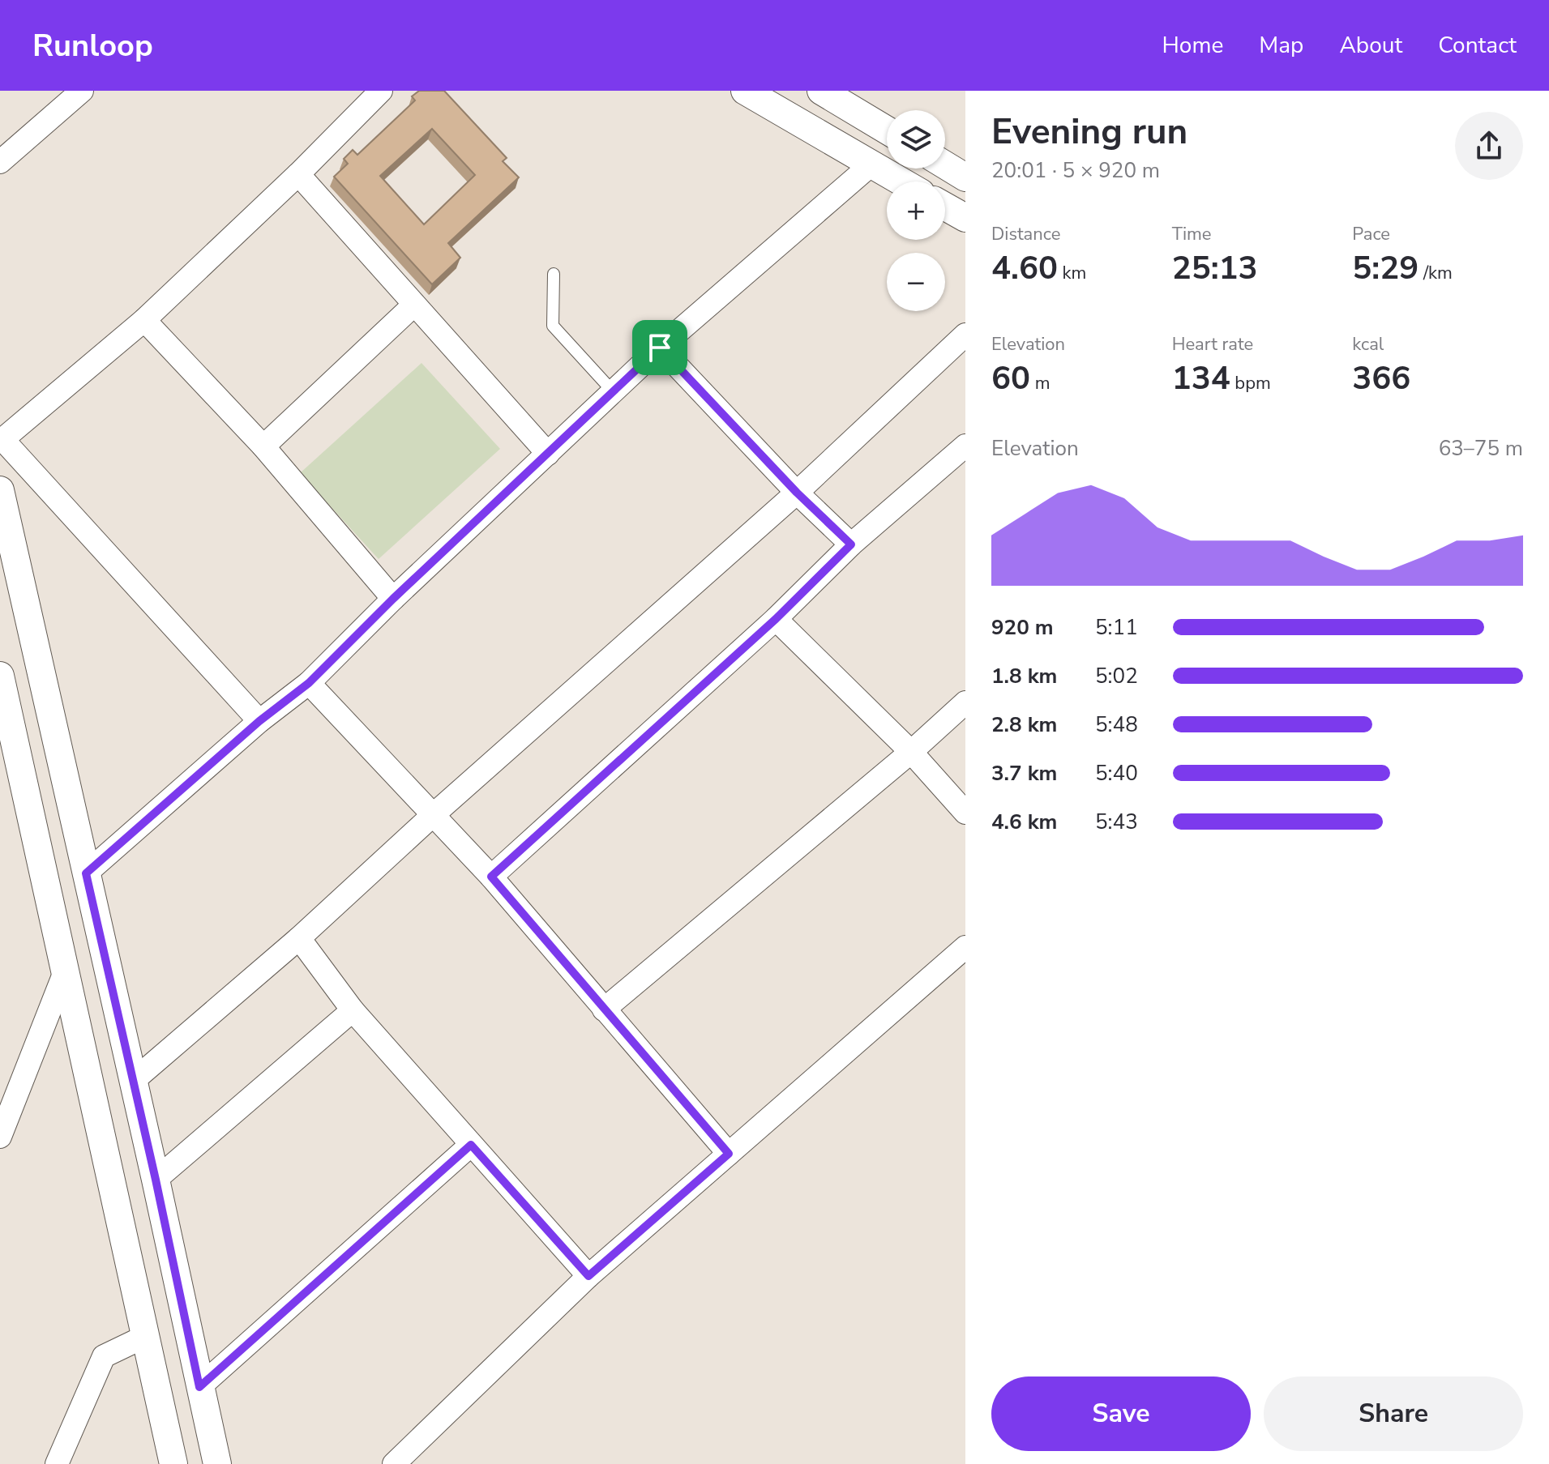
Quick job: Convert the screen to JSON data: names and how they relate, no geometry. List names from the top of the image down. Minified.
{"page":{"header":"Runloop","nav":["Home","Map","About","Contact"],"heading":["Evening run","20:01 · 5 × 920 m"],"map_buttons":["+","−"],"stats":[["Distance","4.60 km"],["Time","25:13"],["Pace","5:29 /km"],["Elevation","60 m"],["Heart rate","134 bpm"],["kcal","366"]],"chart":["Elevation","63–75 m"],"list":[{"name":"920 m","note":"5:11"},{"name":"1.8 km","note":"5:02"},{"name":"2.8 km","note":"5:48"},{"name":"3.7 km","note":"5:40"},{"name":"4.6 km","note":"5:43"}],"buttons":["Save","Share"]}}
